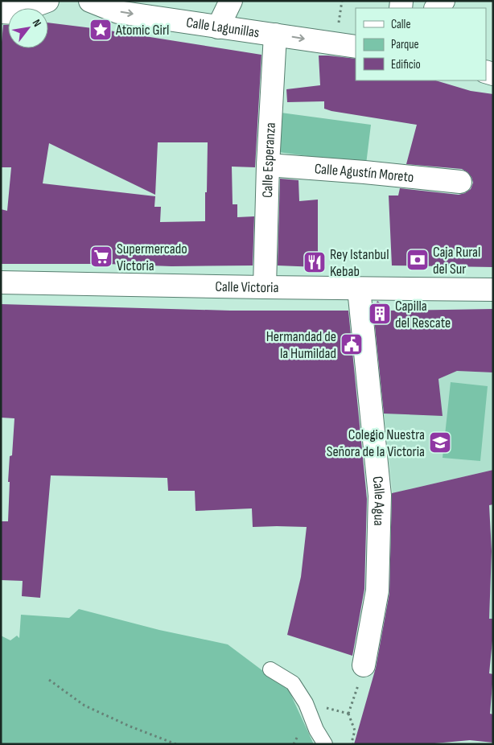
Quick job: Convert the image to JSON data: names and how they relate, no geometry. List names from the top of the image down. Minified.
{"streets":{"street":["Calle Lagunillas","Calle Esperanza","Calle Agustín Moreto","Calle Victoria","Calle Agua"]},"crossings":[["Calle Lagunillas","Calle Esperanza"],["Calle Esperanza","Calle Agustín Moreto"],["Calle Esperanza","Calle Victoria"],["Calle Victoria","Calle Agua"]],"one_way":["Calle Lagunillas"],"places":{"place":["Atomic Girl"],"supermarket":["Supermercado Victoria"],"bank":["Caja Rural del Sur"],"restaurant":["Rey Istanbul Kebab"],"building":["Capilla del Rescate"],"public building":["Hermandad de la Humildad"],"school or university":["Colegio Nuestra Señora de la Victoria"]},"legend":["Calle","Parque","Edificio"],"north":"top right"}
